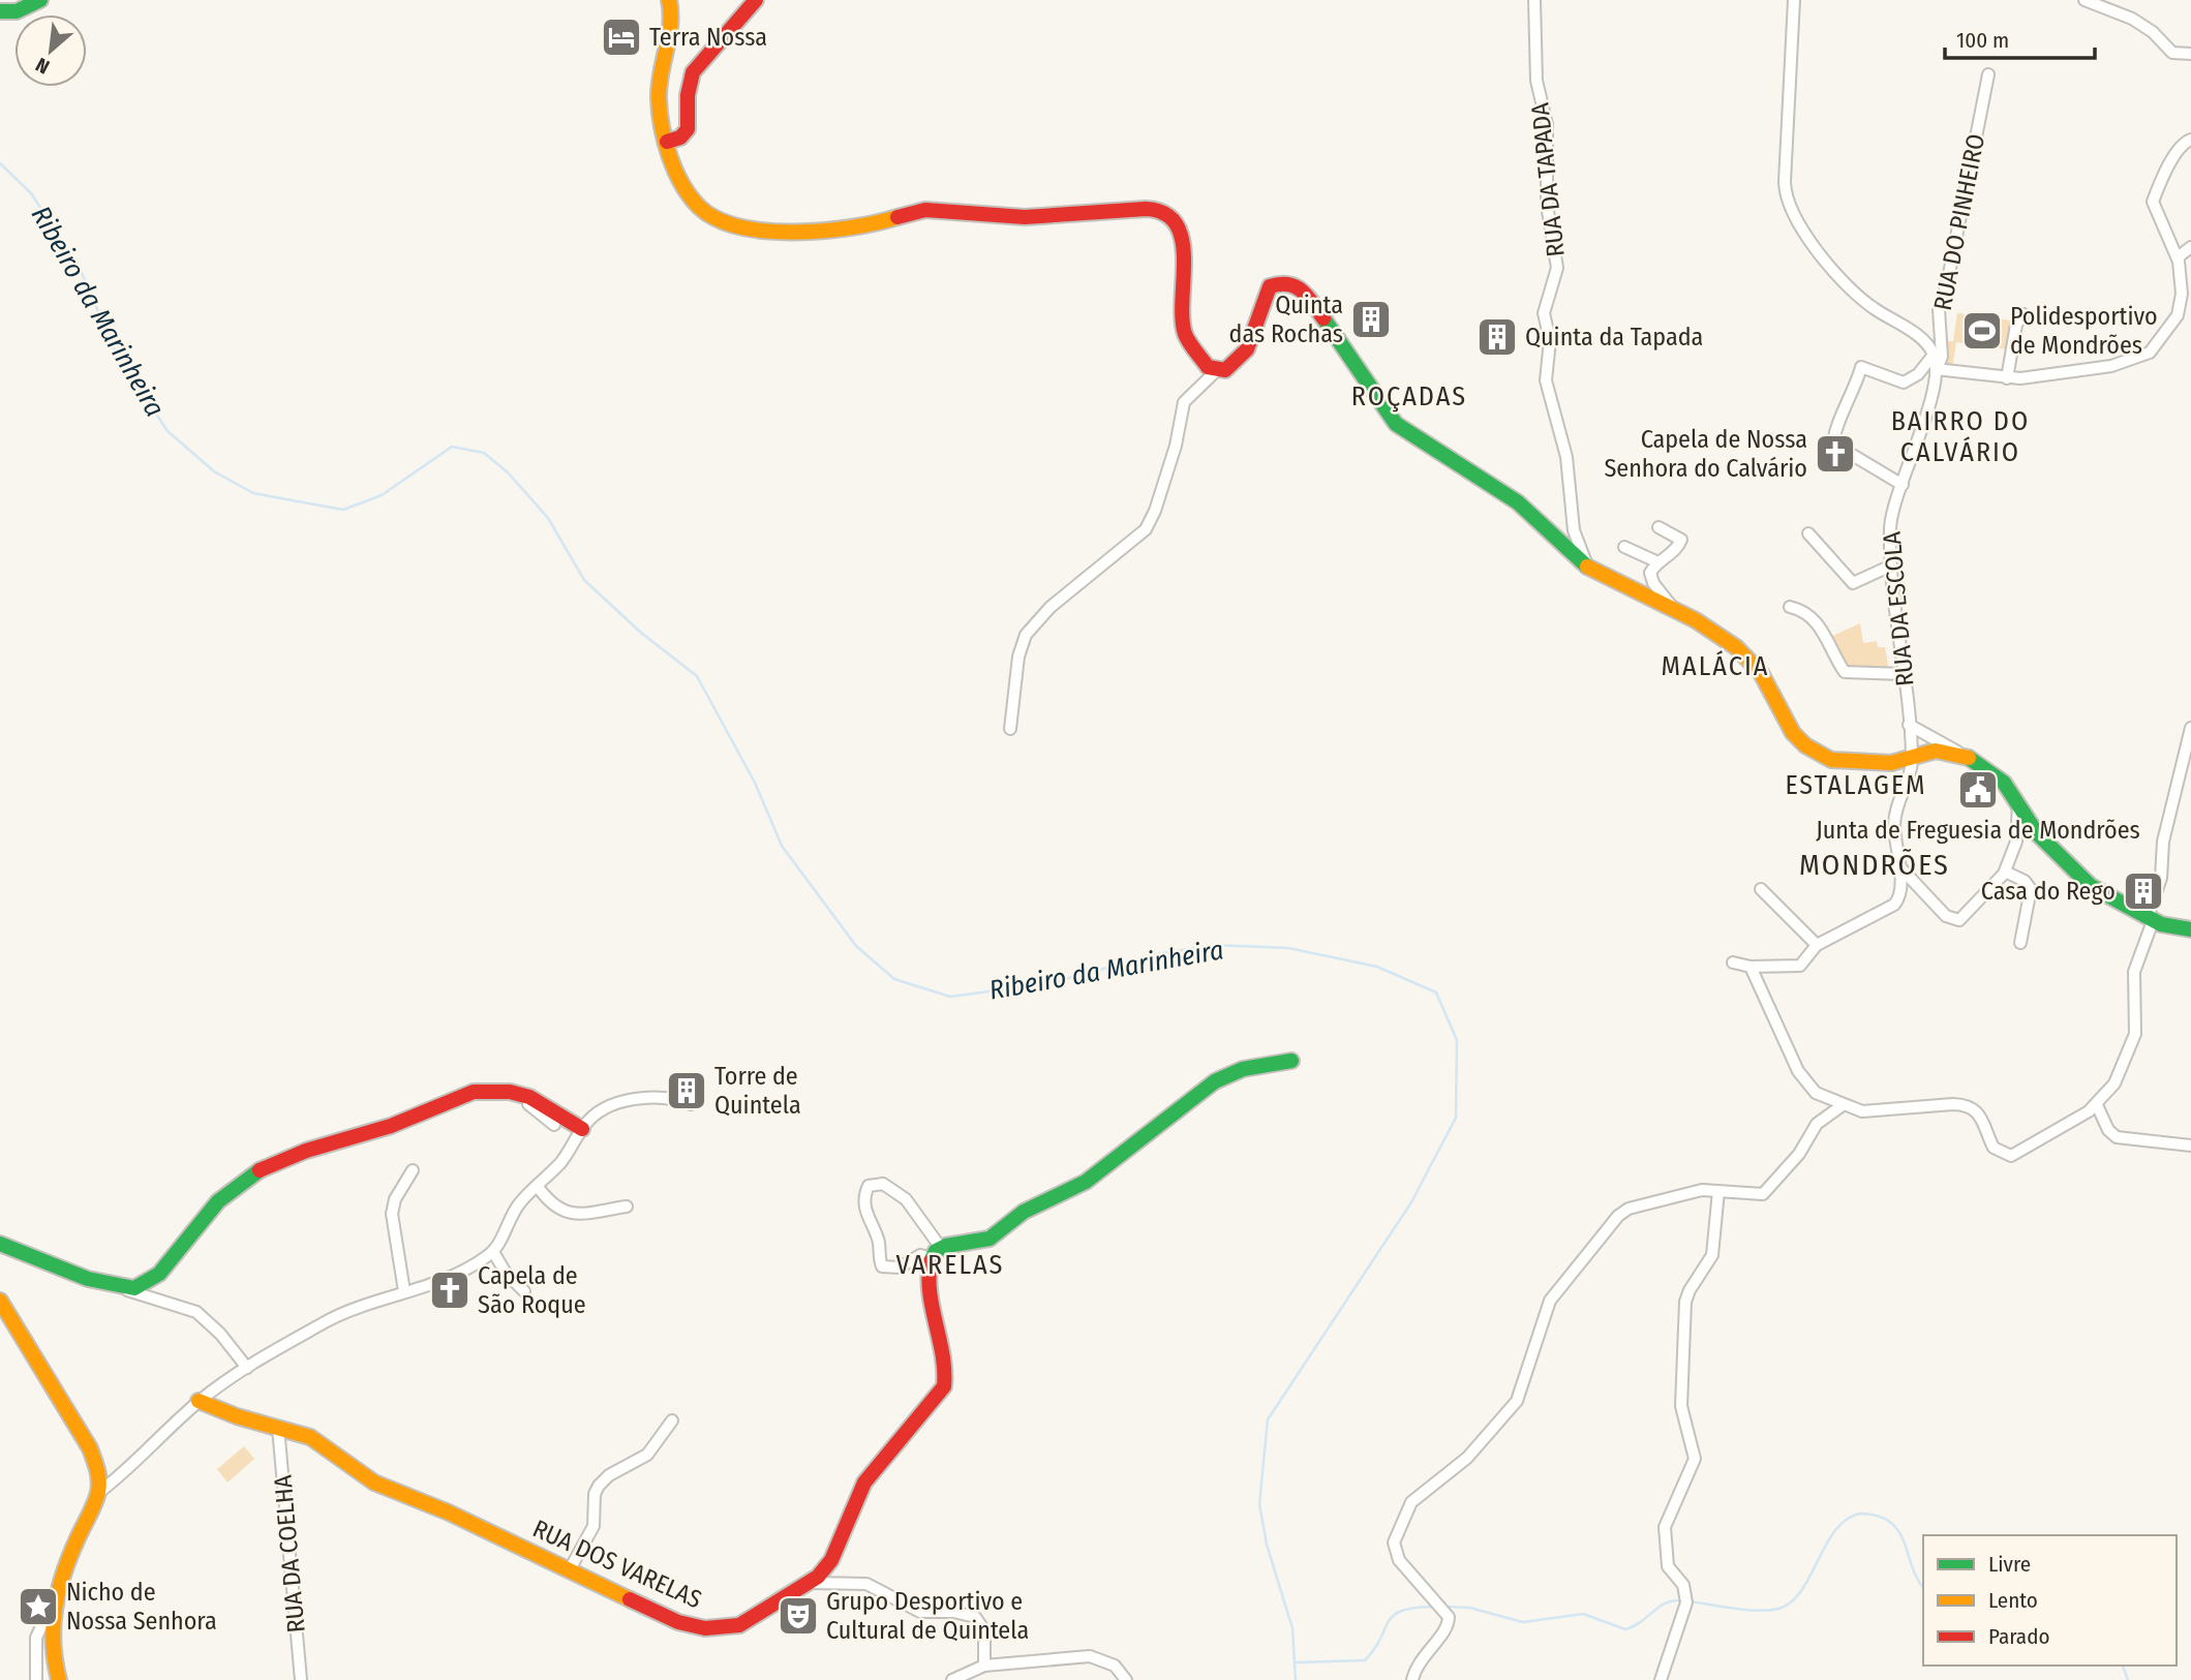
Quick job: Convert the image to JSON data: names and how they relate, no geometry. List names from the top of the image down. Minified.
{"streets":{"street":["RUA DA TAPADA","RUA DO PINHEIRO","RUA DA ESCOLA","RUA DA COELHA","RUA DOS VARELAS"]},"crossings":[["RUA DO PINHEIRO","RUA DA ESCOLA"],["RUA DA COELHA","RUA DOS VARELAS"]],"districts":["ROÇADAS","BAIRRO DO CALVÁRIO","MALÁCIA","ESTALAGEM","MONDRÕES","VARELAS"],"water":["Ribeiro da Marinheira"],"places":{"hotel":["Terra Nossa"],"building":["Quinta das Rochas","Quinta da Tapada","Casa do Rego","Torre de Quintela"],"sports":["Polidesportivo de Mondrões"],"church":["Capela de Nossa Senhora do Calvário","Capela de São Roque"],"public building":["Junta de Freguesia de Mondrões"],"place":["Nicho de Nossa Senhora"],"theatre":["Grupo Desportivo e Cultural de Quintela"]},"legend":["Livre","Lento","Parado"],"scale_bar":"100 m","north":"bottom left"}
